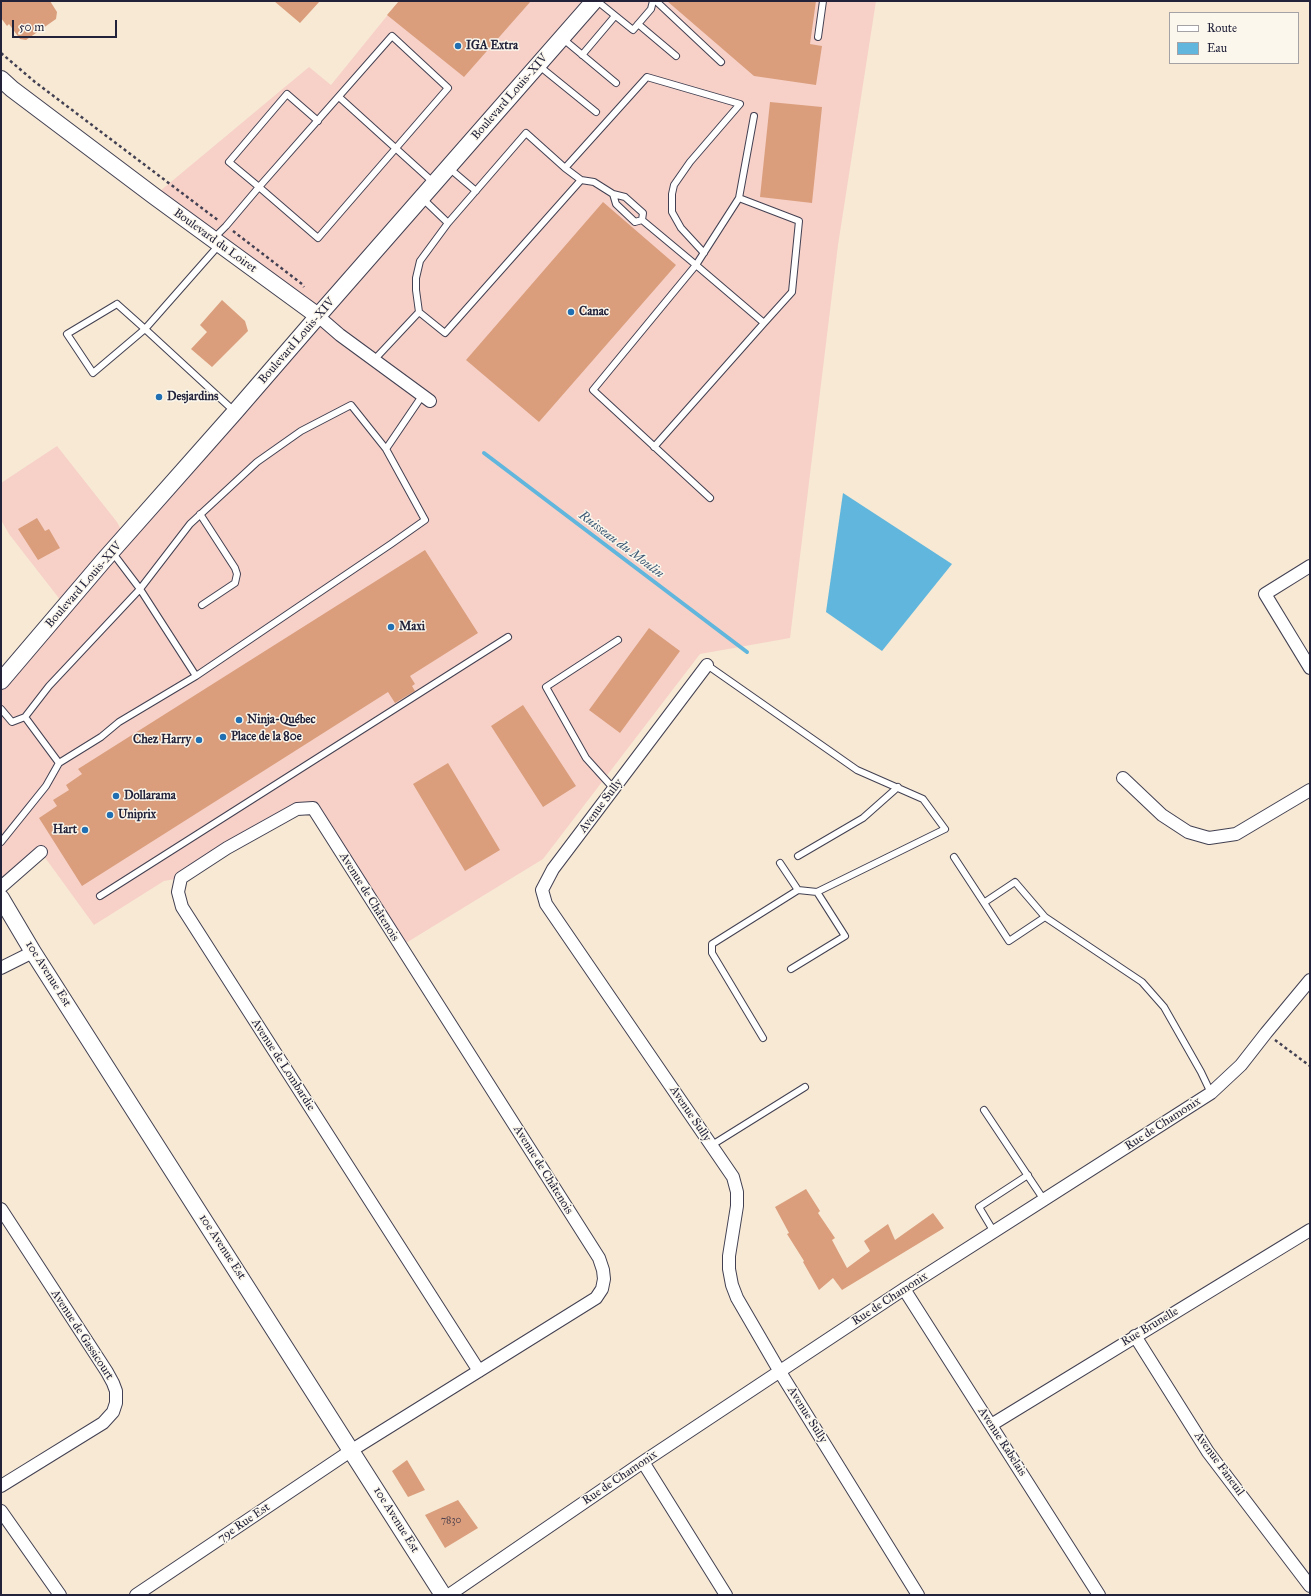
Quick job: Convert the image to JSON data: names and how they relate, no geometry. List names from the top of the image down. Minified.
{"streets":{"street":["Boulevard Louis-XIV","Boulevard du Loiret","Avenue Sully","Avenue de Châtenois","10e Avenue Est","Avenue de Lombardie","Rue de Chamonix","Rue Brunelle","Avenue de Gassicourt","Avenue Rabelais","Avenue Faneuil","79e Rue Est"]},"crossings":[["Boulevard Louis-XIV","Boulevard du Loiret"],["Avenue Sully","Rue de Chamonix"],["Avenue de Châtenois","10e Avenue Est"],["Avenue de Châtenois","Avenue de Lombardie"],["Avenue de Châtenois","79e Rue Est"],["10e Avenue Est","79e Rue Est"],["Rue de Chamonix","Avenue Rabelais"],["Rue Brunelle","Avenue Rabelais"],["Rue Brunelle","Avenue Faneuil"]],"water":["Ruisseau du Moulin"],"places":["IGA Extra","Canac","Desjardins","Maxi","Ninja-Québec","Place de la 80e","Chez Harry","Dollarama","Uniprix","Hart"],"house_numbers":["7830"],"legend":["Route","Eau"],"scale_bar":"50 m"}
